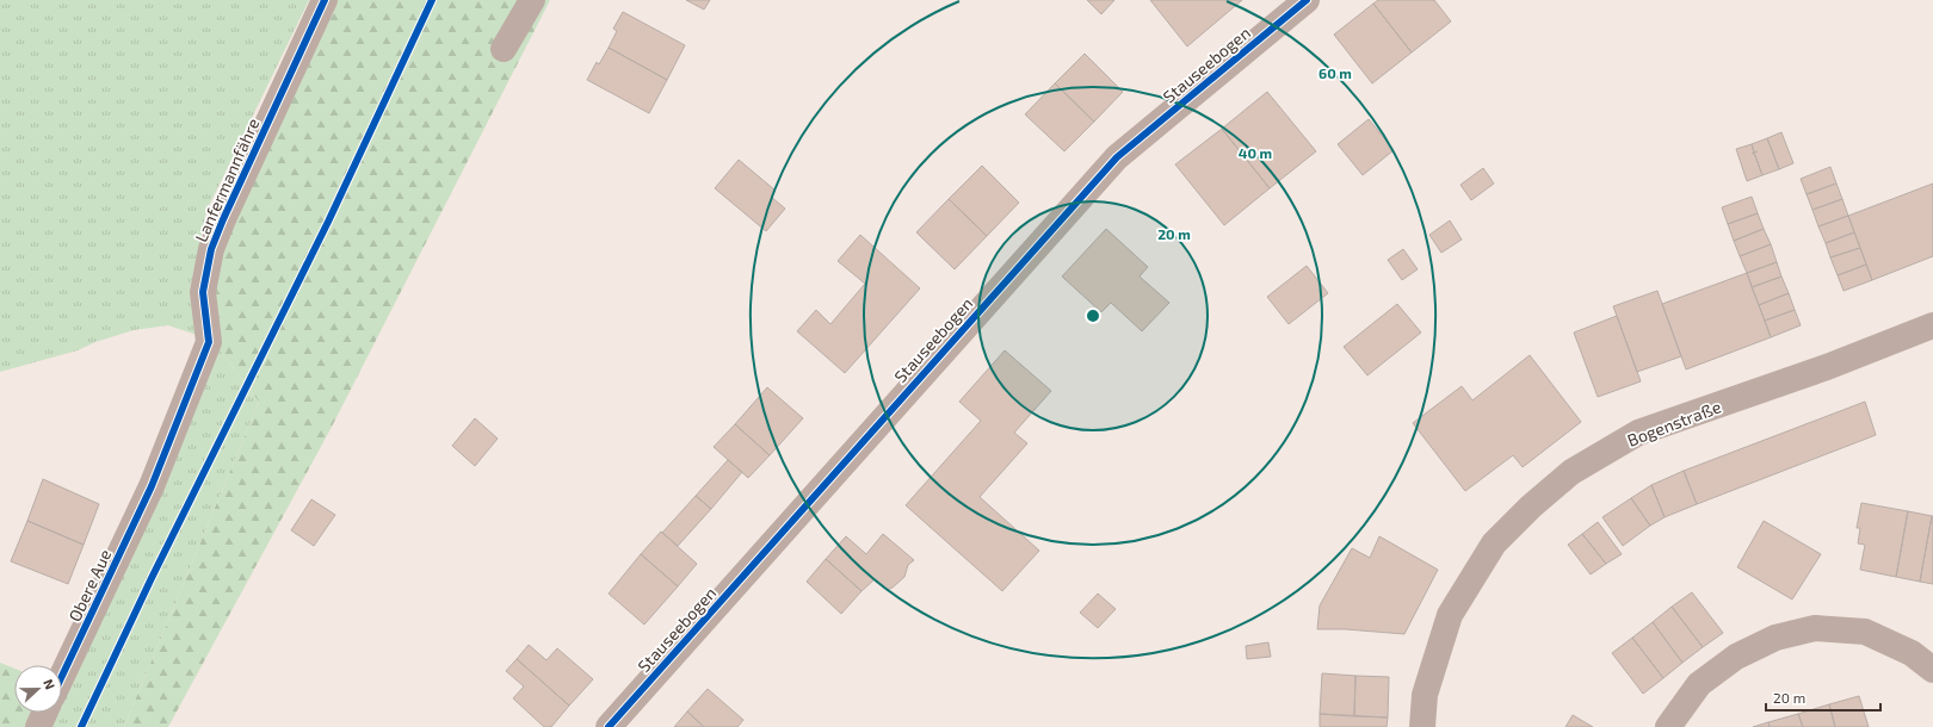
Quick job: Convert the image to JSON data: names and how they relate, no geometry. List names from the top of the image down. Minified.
{"streets":{"street":["Stauseebogen","Lanfermannfähre","Bogenstraße","Obere Aue"]},"crossings":[["Lanfermannfähre","Obere Aue"]],"scale_bar":"20 m","north":"right","rings":["60 m","40 m","20 m"]}
